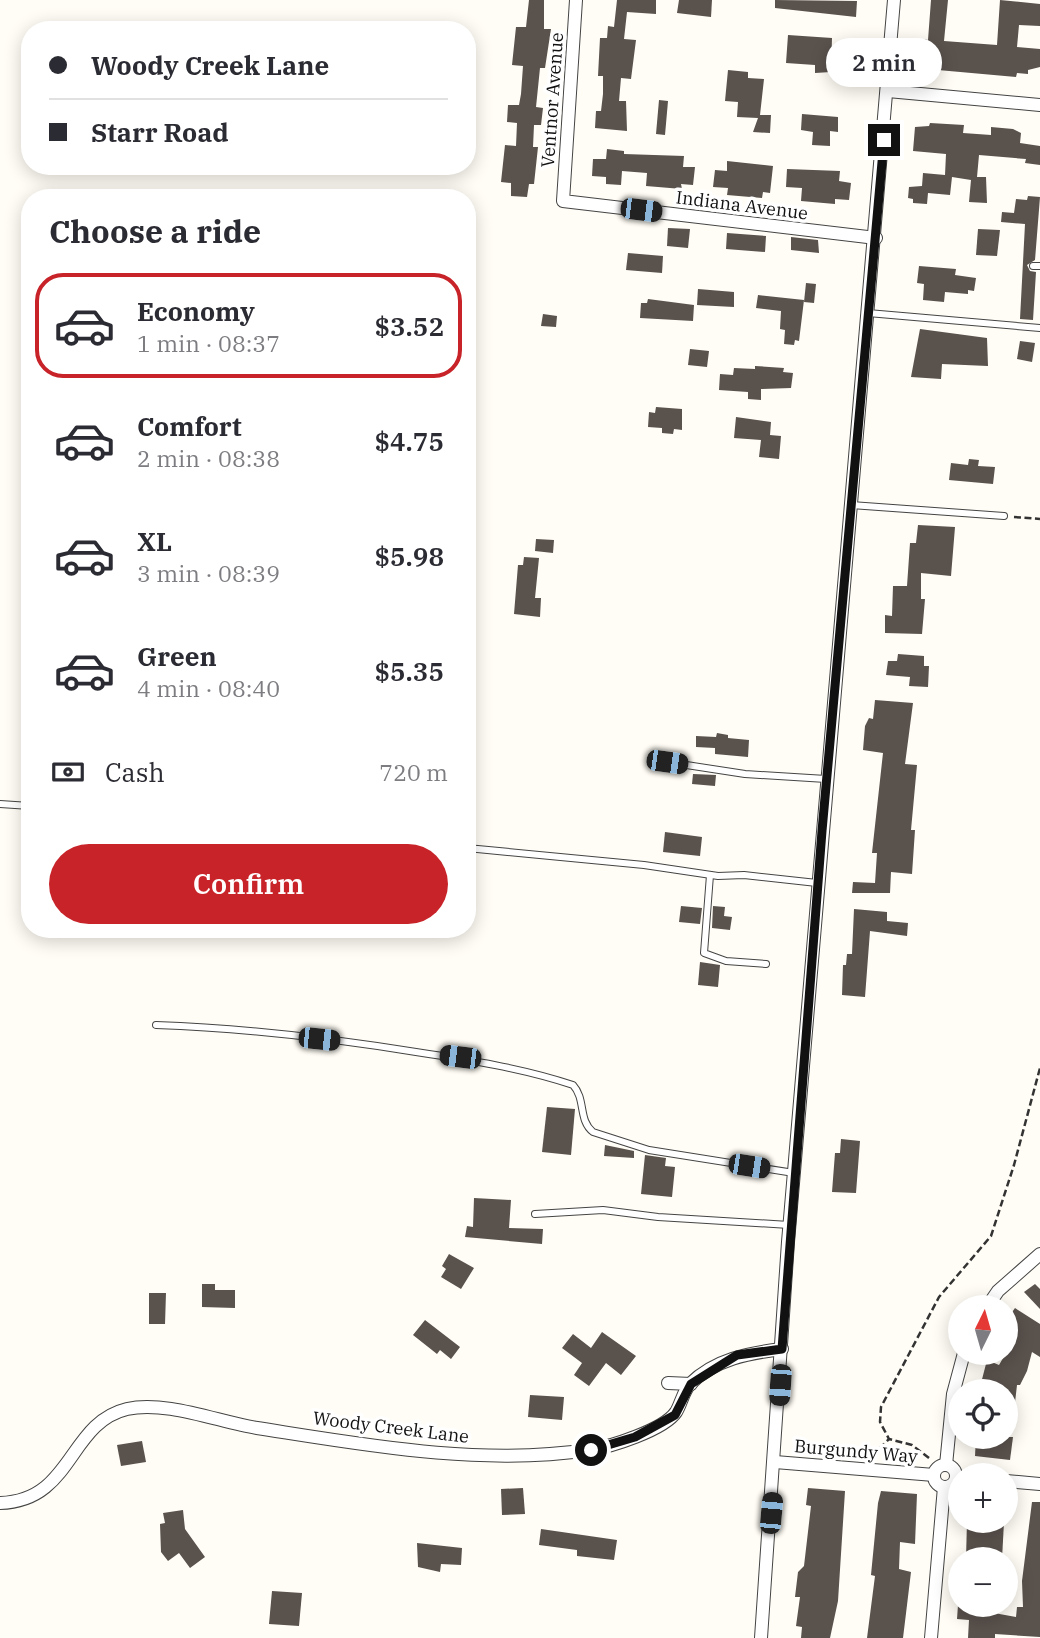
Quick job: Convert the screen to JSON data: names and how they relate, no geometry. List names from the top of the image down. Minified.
{"streets":{"street":["Ventnor Avenue","Indiana Avenue","Woody Creek Lane","Burgundy Way"]},"crossings":[["Ventnor Avenue","Indiana Avenue"]],"north":"top","page":{"banner":["Woody Creek Lane","Starr Road"],"bubble":"2 min","heading":"Choose a ride","list":[{"name":"Economy","note":"1 min · 08:37","value":"$3.52"},{"name":"Comfort","note":"2 min · 08:38","value":"$4.75"},{"name":"XL","note":"3 min · 08:39","value":"$5.98"},{"name":"Green","note":"4 min · 08:40","value":"$5.35"}],"pay":["Cash","720 m"],"buttons":"Confirm","map_buttons":["+","−"]}}
